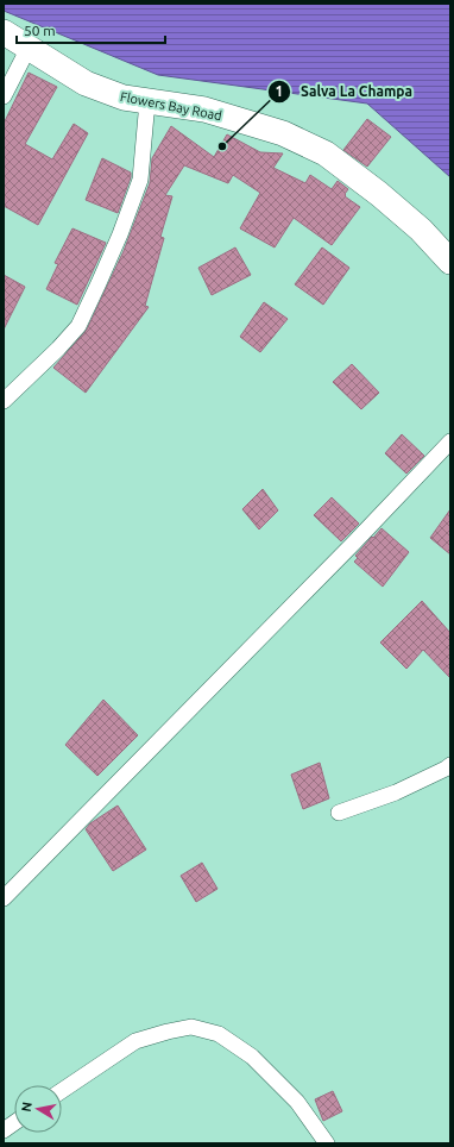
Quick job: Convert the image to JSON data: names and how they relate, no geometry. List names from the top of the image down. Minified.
{"streets":{"main road":["Flowers Bay Road"]},"places":["Salva La Champa"],"scale_bar":"50 m","north":"left"}
